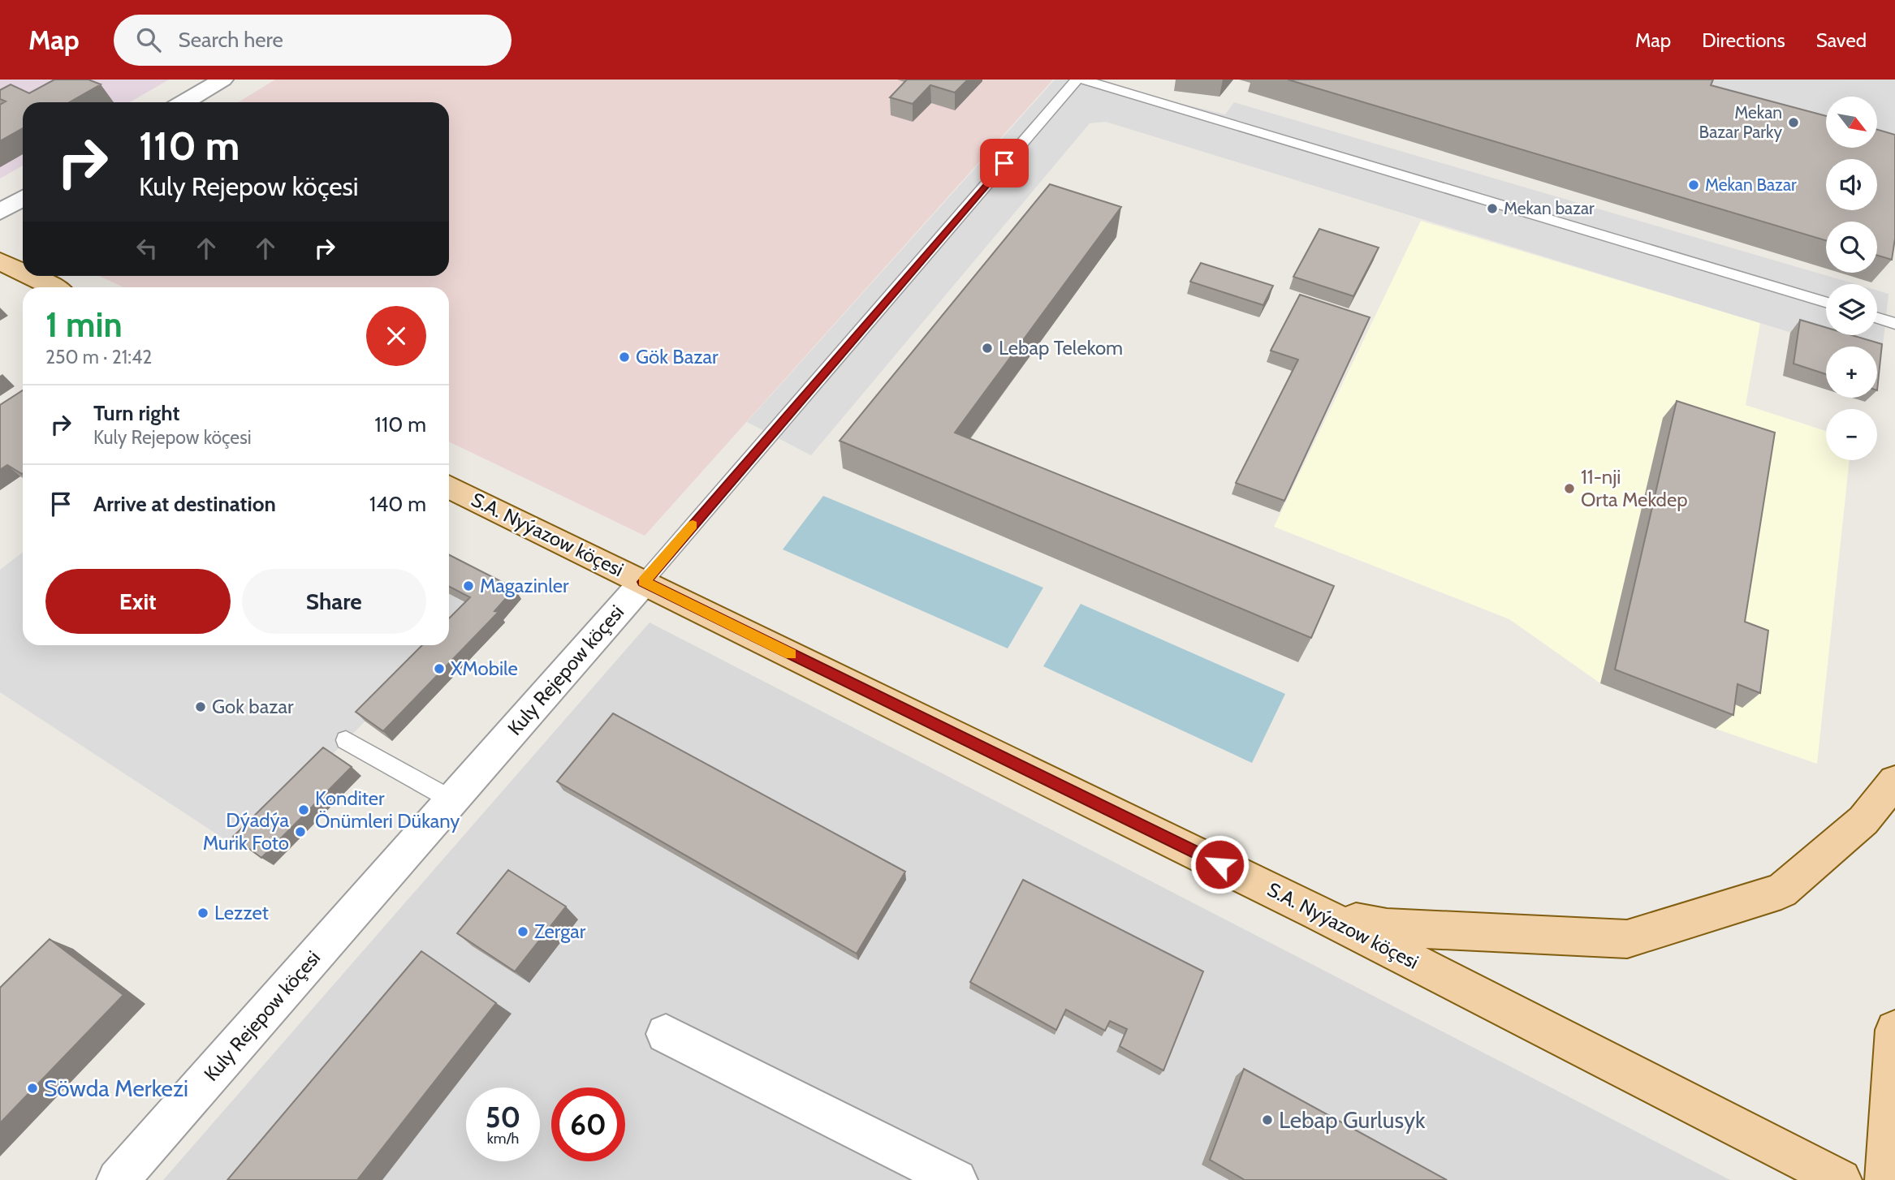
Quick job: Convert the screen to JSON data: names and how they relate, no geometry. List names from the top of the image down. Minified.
{"streets":{"main road":["S.A. Nyýazow köçesi"],"street":["Kuly Rejepow köçesi"]},"crossings":[["S.A. Nyýazow köçesi","Kuly Rejepow köçesi"]],"places":["Mekan Bazar Parky","Mekan Bazar","Mekan bazar","Lebap Telekom","Gök Bazar","11-nji Orta Mekdep","Magazinler","XMobile","Gok bazar","Konditer Önümleri Dükany","Dýadýa Murik Foto","Lezzet","Zergar","Söwda Merkezi","Lebap Gurlusyk"],"north":"bottom right","page":{"header":"Map","search":"Search here","nav":["Map","Directions","Saved"],"map_buttons":["+","−"],"turn":["110 m","Kuly Rejepow köçesi"],"heading":["1 min","250 m · 21:42"],"list":[{"name":"Turn right","note":"Kuly Rejepow köçesi","value":"110 m"},{"name":"Arrive at destination","value":"140 m"}],"buttons":["Exit","Share"],"speed":"50 km/h","limit":"60"}}
